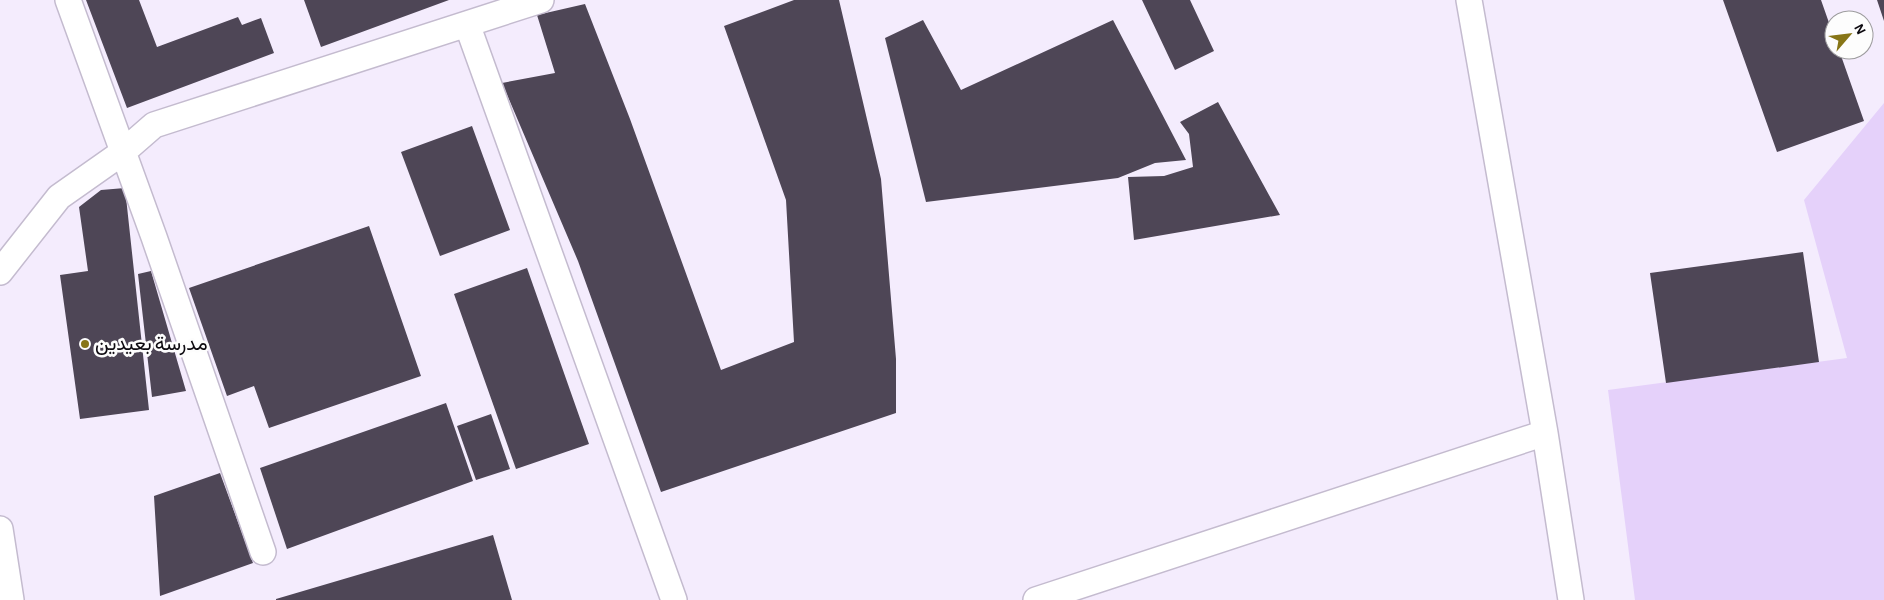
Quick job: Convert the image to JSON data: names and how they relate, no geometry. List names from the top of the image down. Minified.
{"places":["مدرسة بعيدين"],"north":"top right"}
